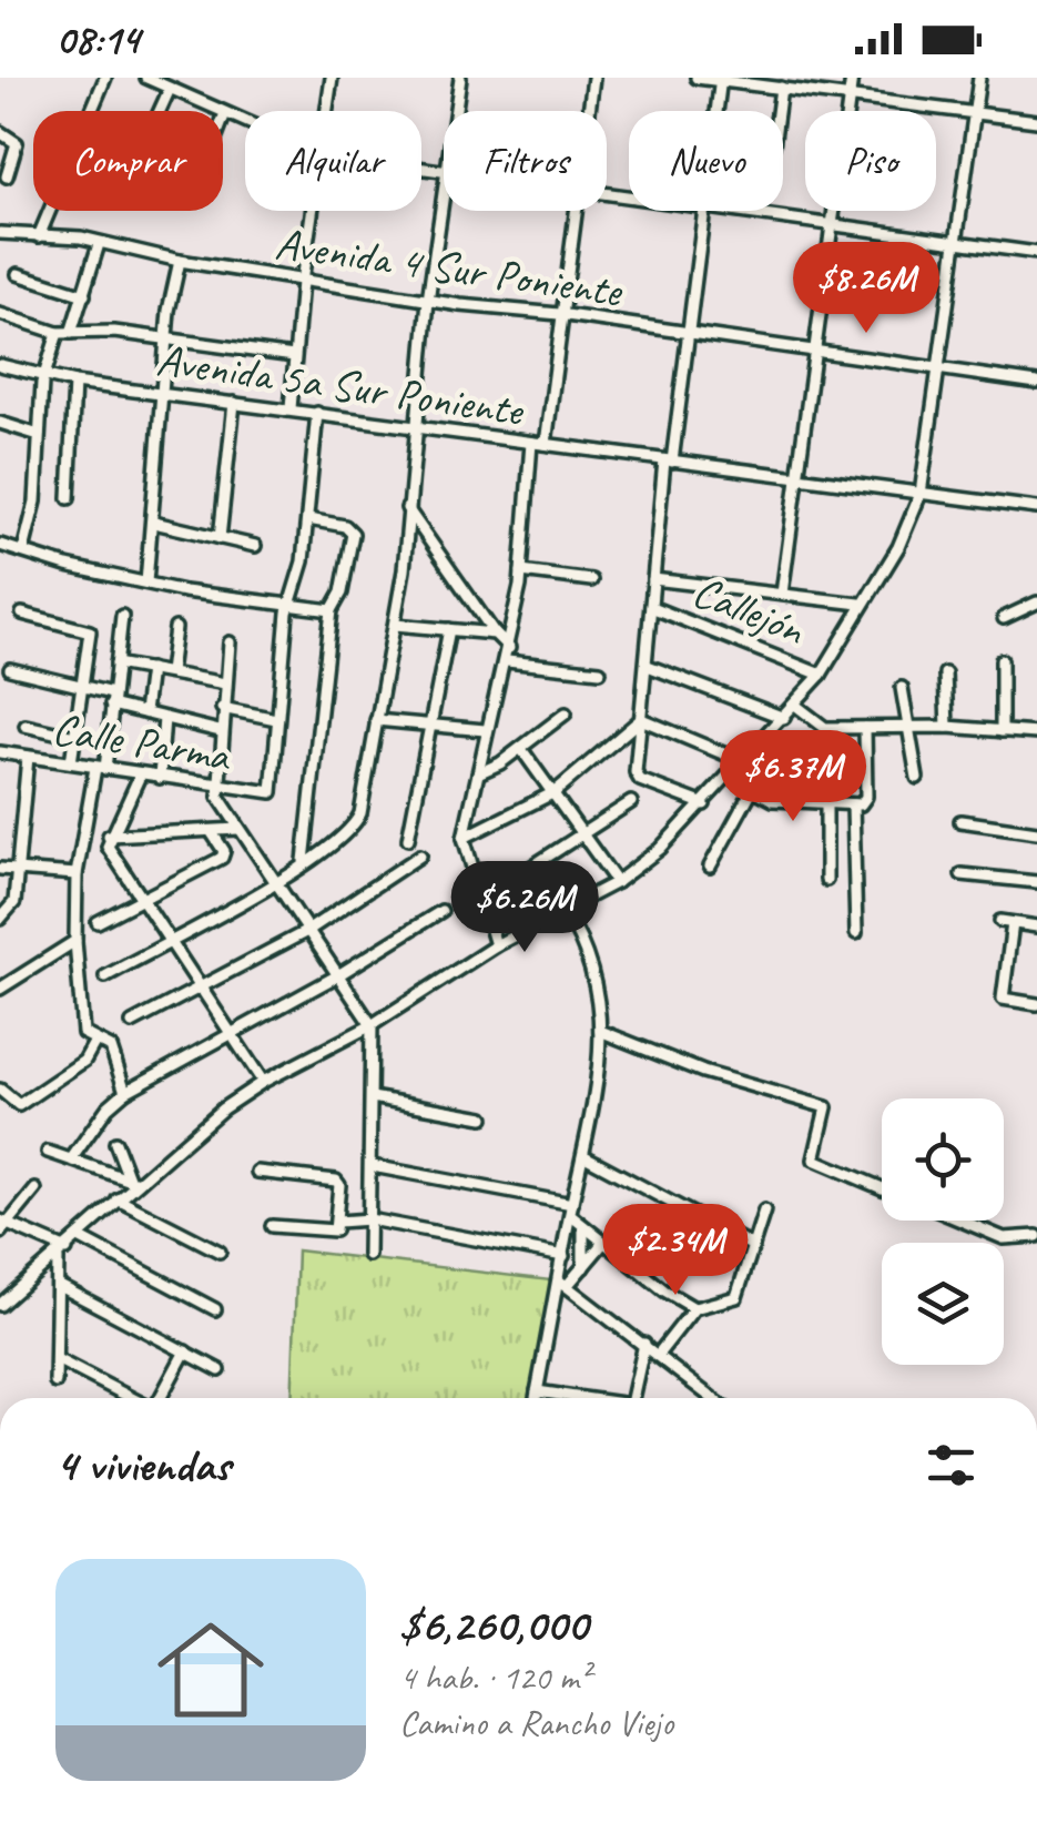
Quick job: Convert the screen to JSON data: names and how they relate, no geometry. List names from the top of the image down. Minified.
{"streets":{"street":["Avenida 4 Sur Poniente","Avenida 5a Sur Poniente","Callejón","Calle Parma"]},"page":{"status":"08:14","chip":["Comprar","Alquilar","Filtros","Nuevo","Piso"],"price":["$8.26M","$6.37M","$6.26M","$2.34M"],"heading":"4 viviendas","list":[{"name":"$6,260,000","note":"4 hab. · 120 m² · Camino a Rancho Viejo"}]}}
